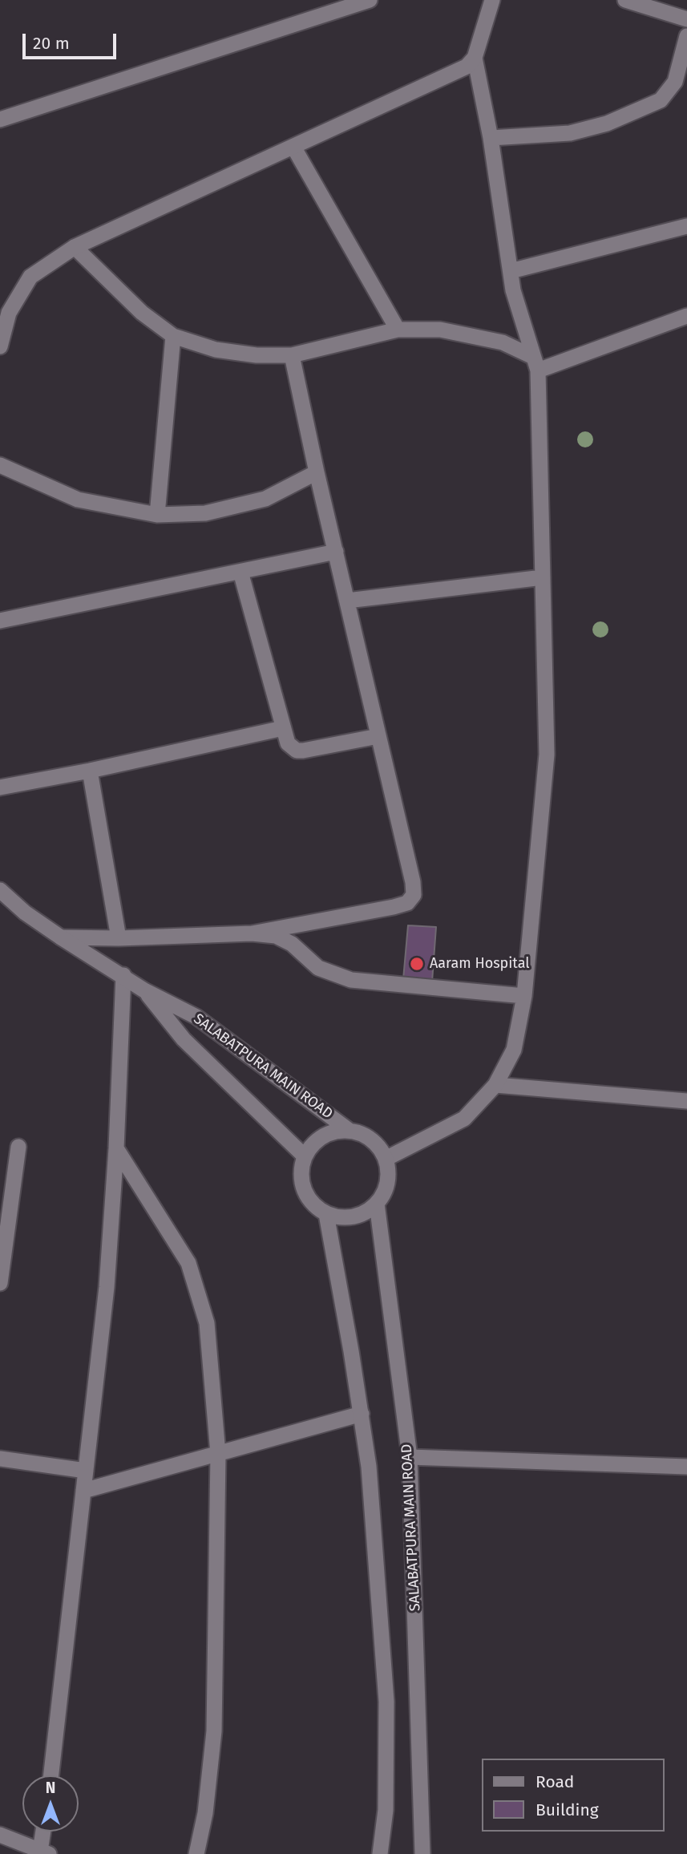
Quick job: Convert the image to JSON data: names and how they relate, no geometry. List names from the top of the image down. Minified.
{"streets":{"street":["SALABATPURA MAIN ROAD"]},"places":["Aaram Hospital"],"legend":["Road","Building"],"scale_bar":"20 m","north":"top"}
